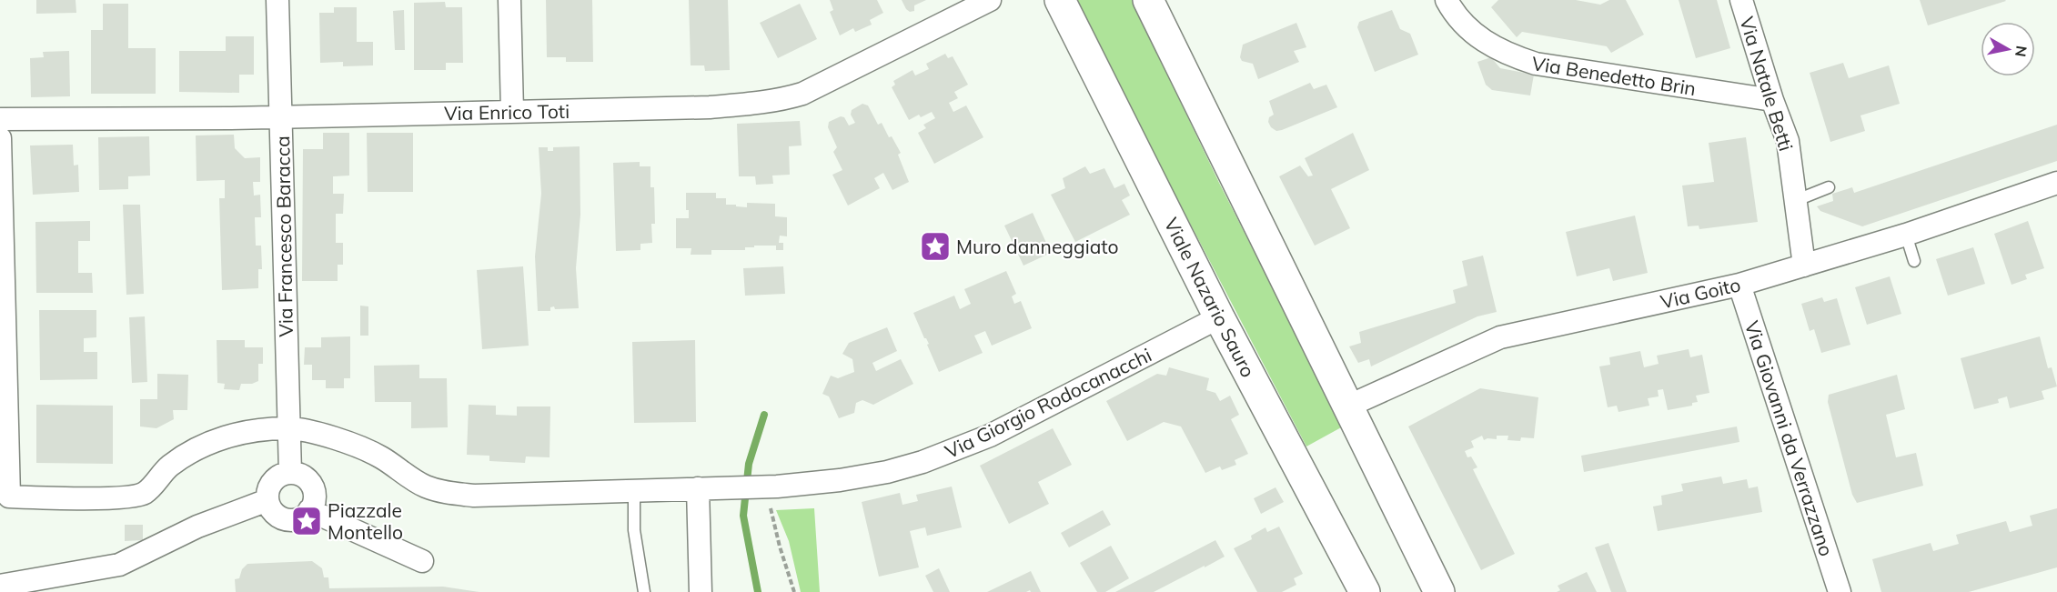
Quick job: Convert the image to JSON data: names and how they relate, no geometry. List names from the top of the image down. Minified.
{"streets":{"main road":["Viale Nazario Sauro"],"street":["Via Benedetto Brin","Via Natale Betti","Via Enrico Toti","Via Francesco Baracca","Via Goito","Via Giorgio Rodocanacchi","Via Giovanni da Verrazzano"]},"crossings":[["Via Benedetto Brin","Via Natale Betti"],["Via Natale Betti","Via Goito"],["Via Enrico Toti","Via Francesco Baracca"],["Via Goito","Via Giovanni da Verrazzano"],["Viale Nazario Sauro","Via Giorgio Rodocanacchi"]],"places":{"place":["Muro danneggiato","Piazzale Montello"]},"north":"right"}
